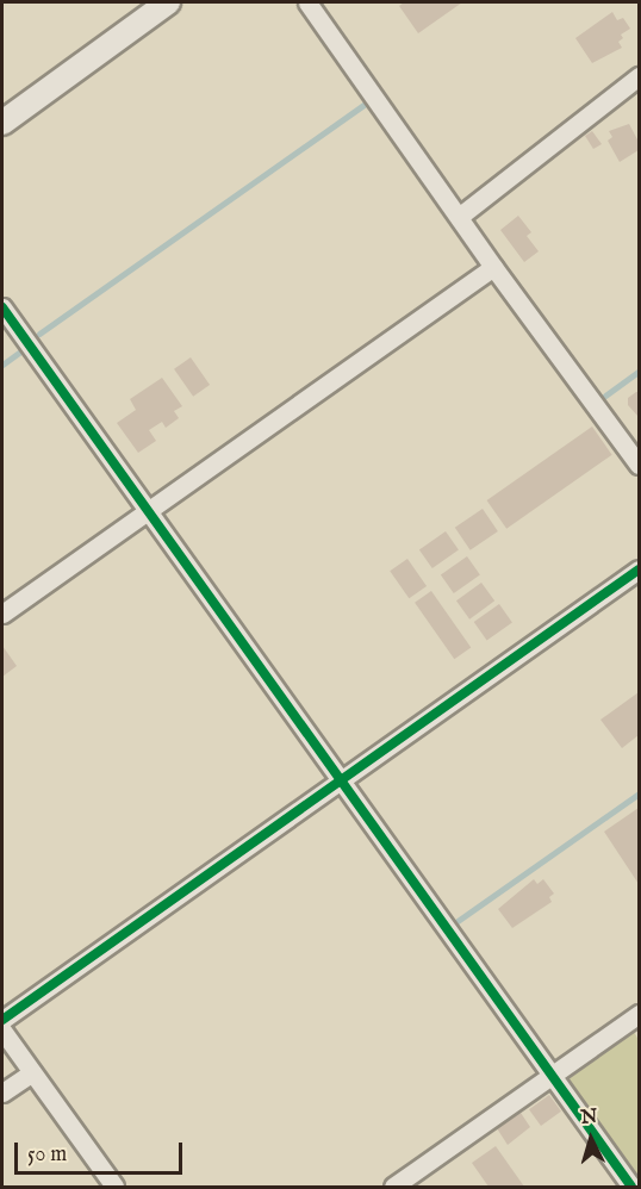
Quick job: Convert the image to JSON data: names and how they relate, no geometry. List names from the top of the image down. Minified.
{"scale_bar":"50 m","north":"top"}
